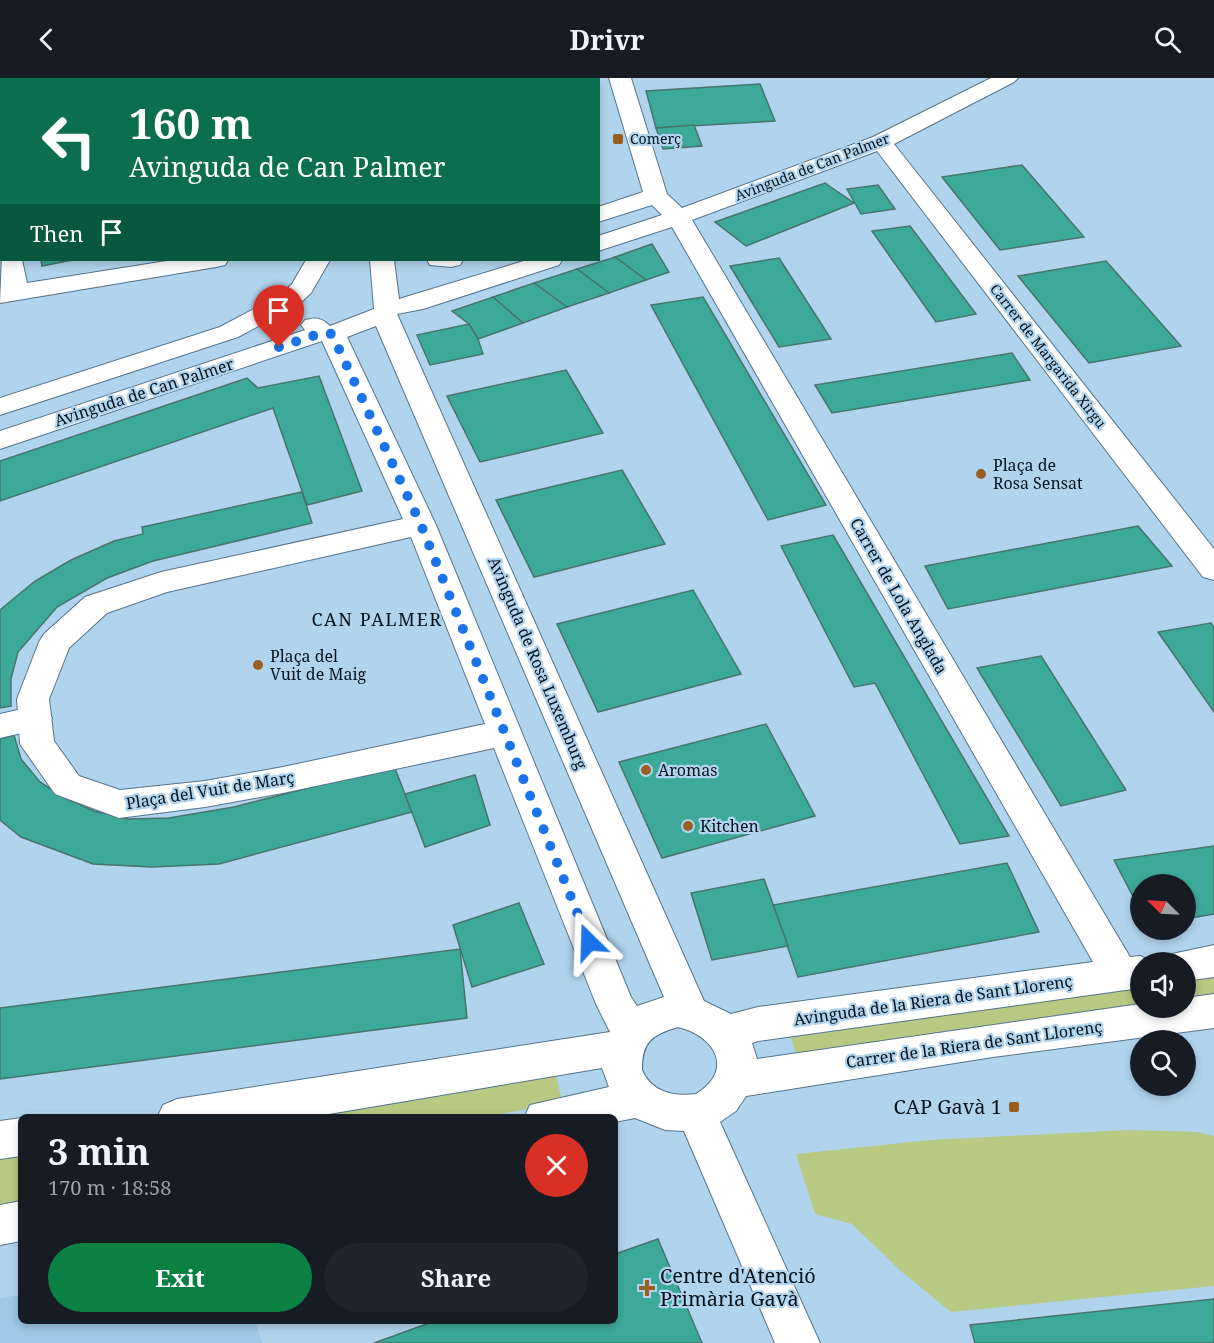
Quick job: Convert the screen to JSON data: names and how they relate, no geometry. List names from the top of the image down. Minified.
{"streets":{"street":["Avinguda de Can Palmer","Carrer de Margarida Xirgu","Carrer de Lola Anglada","Avinguda de Rosa Luxemburg","Plaça del Vuit de Març","Avinguda de la Riera de Sant Llorenç","Carrer de la Riera de Sant Llorenç"]},"crossings":[["Avinguda de Can Palmer","Carrer de Margarida Xirgu"],["Avinguda de Can Palmer","Carrer de Lola Anglada"],["Avinguda de Can Palmer","Avinguda de Rosa Luxemburg"],["Carrer de Lola Anglada","Avinguda de la Riera de Sant Llorenç"],["Avinguda de Rosa Luxemburg","Avinguda de la Riera de Sant Llorenç"],["Avinguda de Rosa Luxemburg","Carrer de la Riera de Sant Llorenç"],["Avinguda de la Riera de Sant Llorenç","Carrer de la Riera de Sant Llorenç"]],"districts":["CAN PALMER"],"places":{"transit":["Comerç","CAP Gavà 1"],"other":["Plaça de Rosa Sensat","Plaça del Vuit de Maig","Aromas","Kitchen"],"health":["Centre d'Atenció Primària Gavà"]},"north":"top left","page":{"header":"Drivr","turn":["160 m","Avinguda de Can Palmer"],"then":"Then","heading":["3 min","170 m · 18:58"],"buttons":["Exit","Share"]}}
